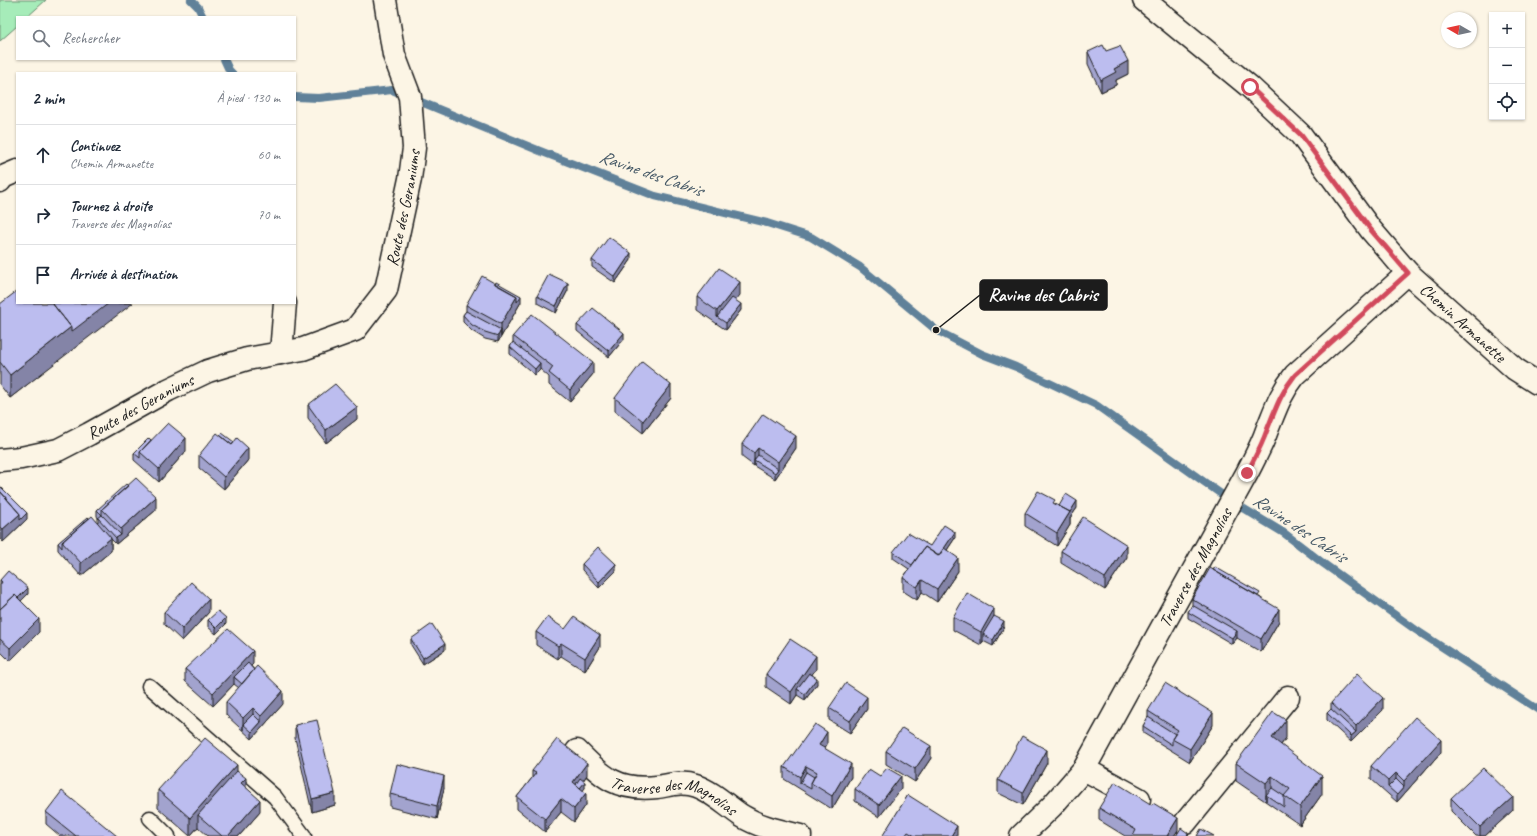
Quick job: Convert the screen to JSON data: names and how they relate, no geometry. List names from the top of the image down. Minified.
{"streets":{"street":["Route des Geraniums","Chemin Armanette","Traverse des Magnolias"]},"crossings":[["Chemin Armanette","Traverse des Magnolias"]],"water":["Ravine des Cabris"],"places":["Ravine des Cabris"],"north":"left","page":{"map_buttons":["+","−"],"search":"Rechercher","heading":["2 min","À pied · 130 m"],"list":[["Continuez","Chemin Armanette","60 m"],["Tournez à droite","Traverse des Magnolias","70 m"],"Arrivée à destination"]}}
